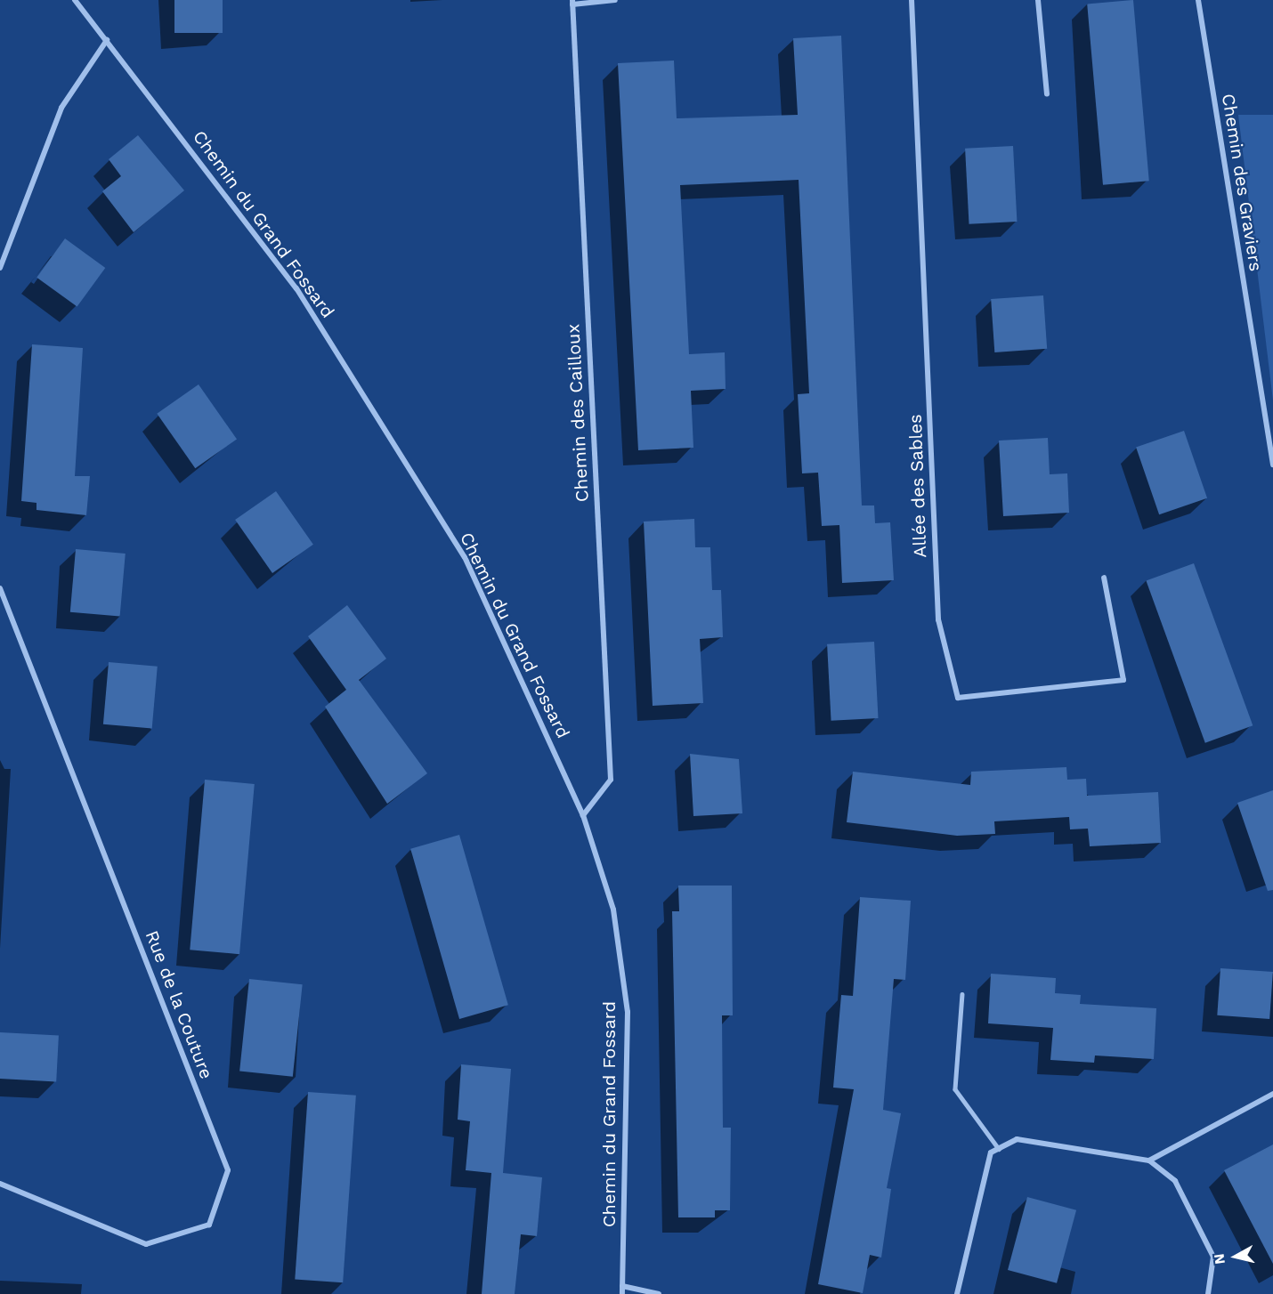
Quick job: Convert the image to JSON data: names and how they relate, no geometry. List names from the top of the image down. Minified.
{"streets":{"street":["Chemin des Graviers","Chemin du Grand Fossard","Chemin des Cailloux","Allée des Sables","Rue de la Couture"]},"crossings":[["Chemin du Grand Fossard","Chemin des Cailloux"]],"north":"left"}
